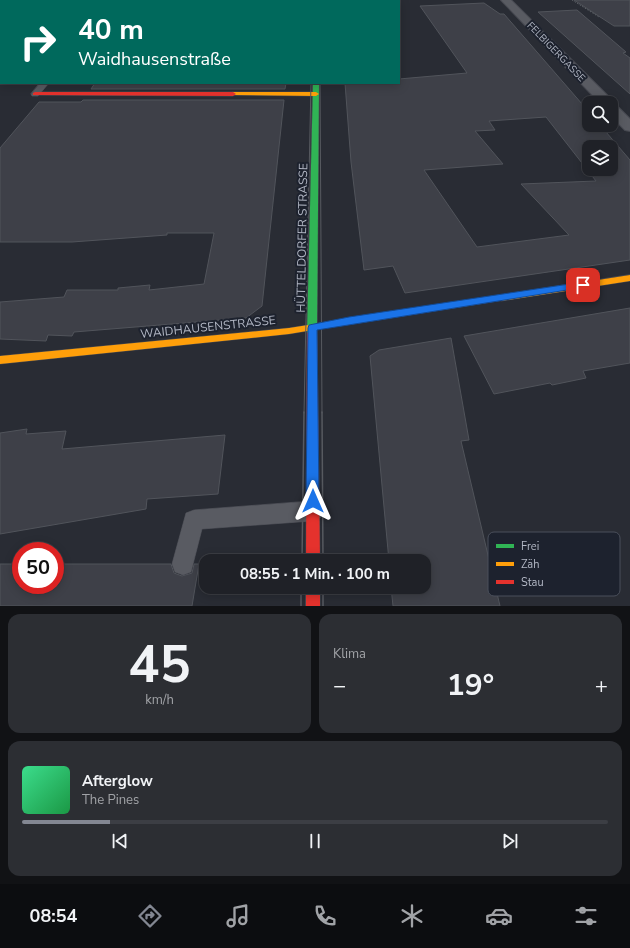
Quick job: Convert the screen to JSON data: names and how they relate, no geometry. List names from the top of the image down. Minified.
{"streets":{"street":["FELBIGERGASSE","HÜTTELDORFER STRASSE","WAIDHAUSENSTRASSE"]},"crossings":[["HÜTTELDORFER STRASSE","WAIDHAUSENSTRASSE"]],"legend":["Frei","Zäh","Stau"],"page":{"turn":["40 m","Waidhausenstraße"],"limit":"50","trip":"08:55 · 1 Min. · 100 m","tile":[["45","km/h"],"Klima"],"heat":["−","19°","+"],"song":["Afterglow","The Pines"],"tabs":"08:54"}}
